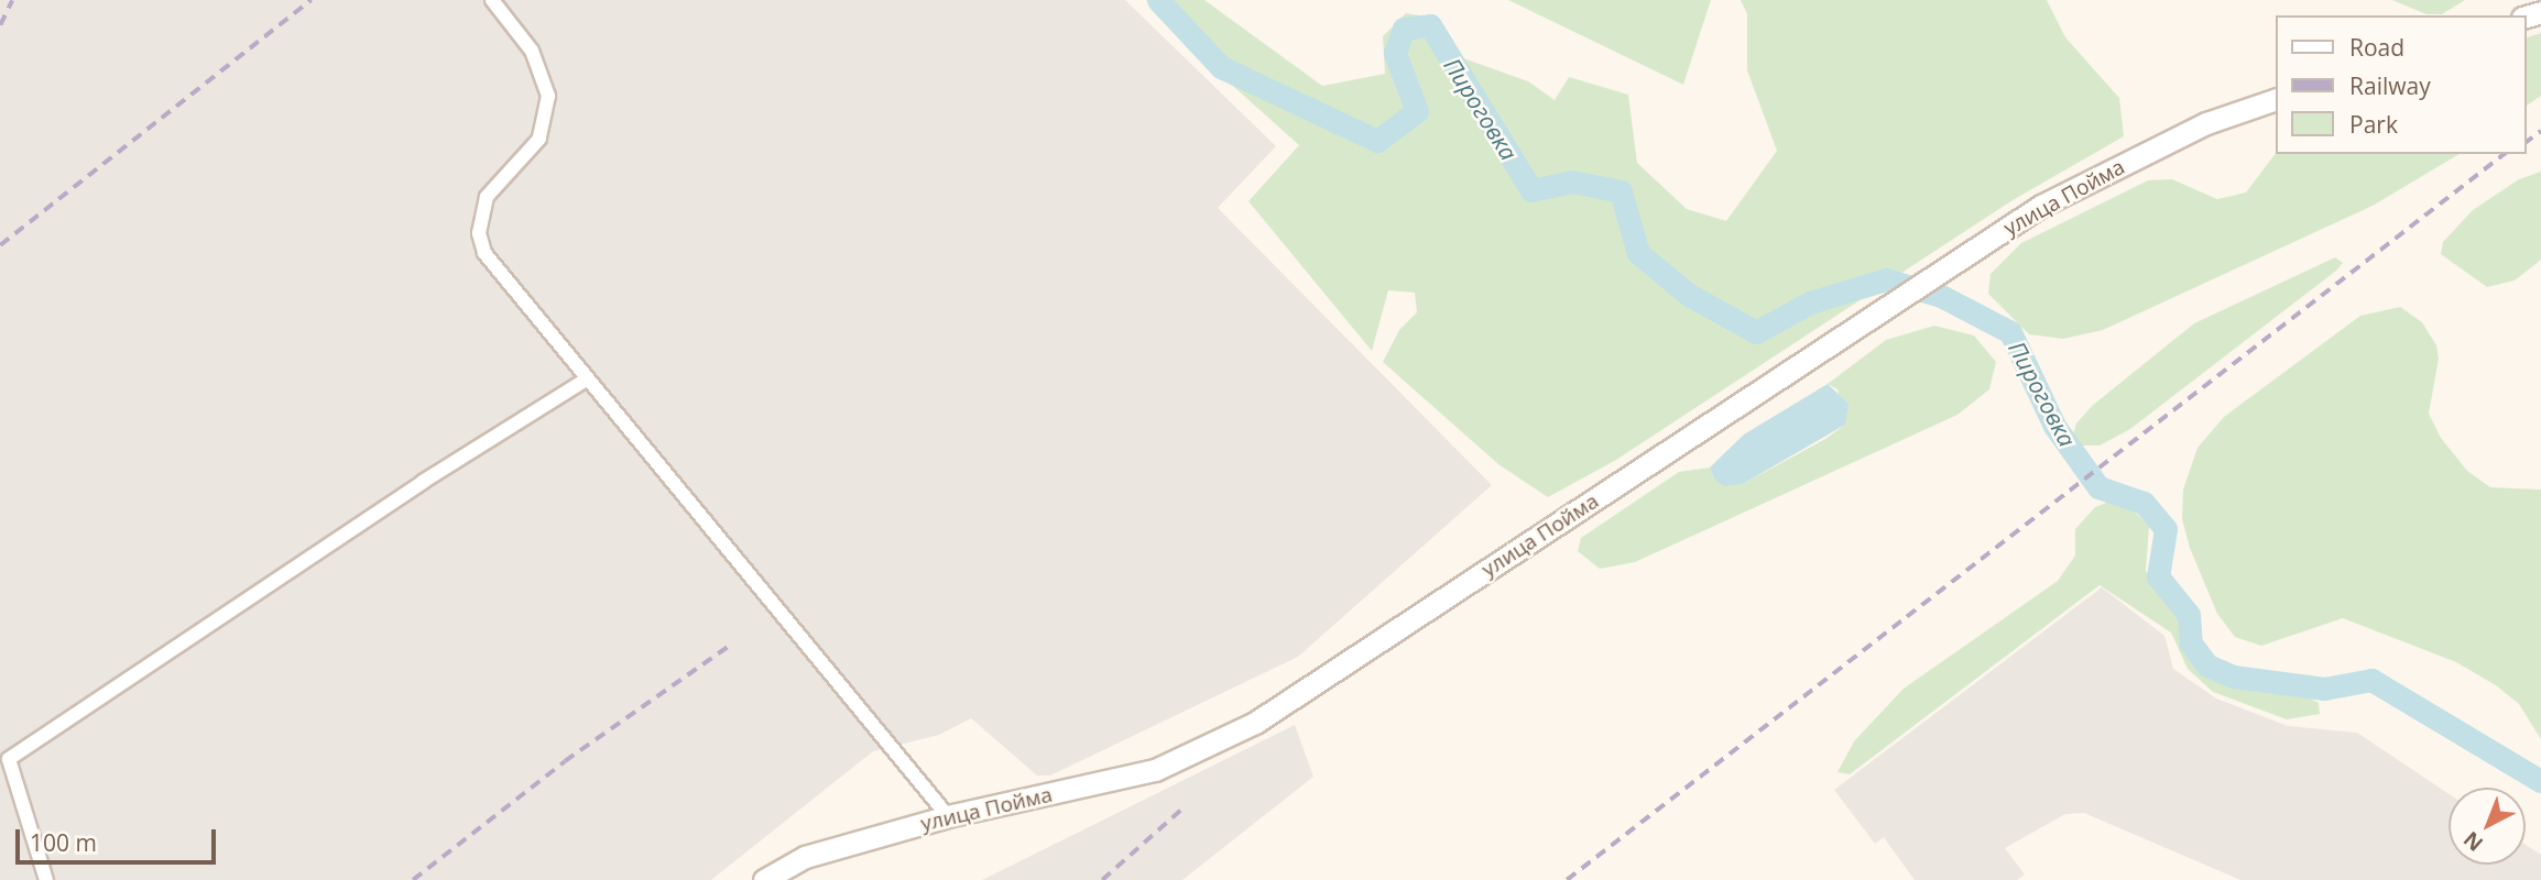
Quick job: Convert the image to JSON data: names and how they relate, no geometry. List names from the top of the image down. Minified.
{"streets":{"main road":["улица Пойма"]},"water":["Пироговка"],"legend":["Road","Railway","Park"],"scale_bar":"100 m","north":"bottom left"}
